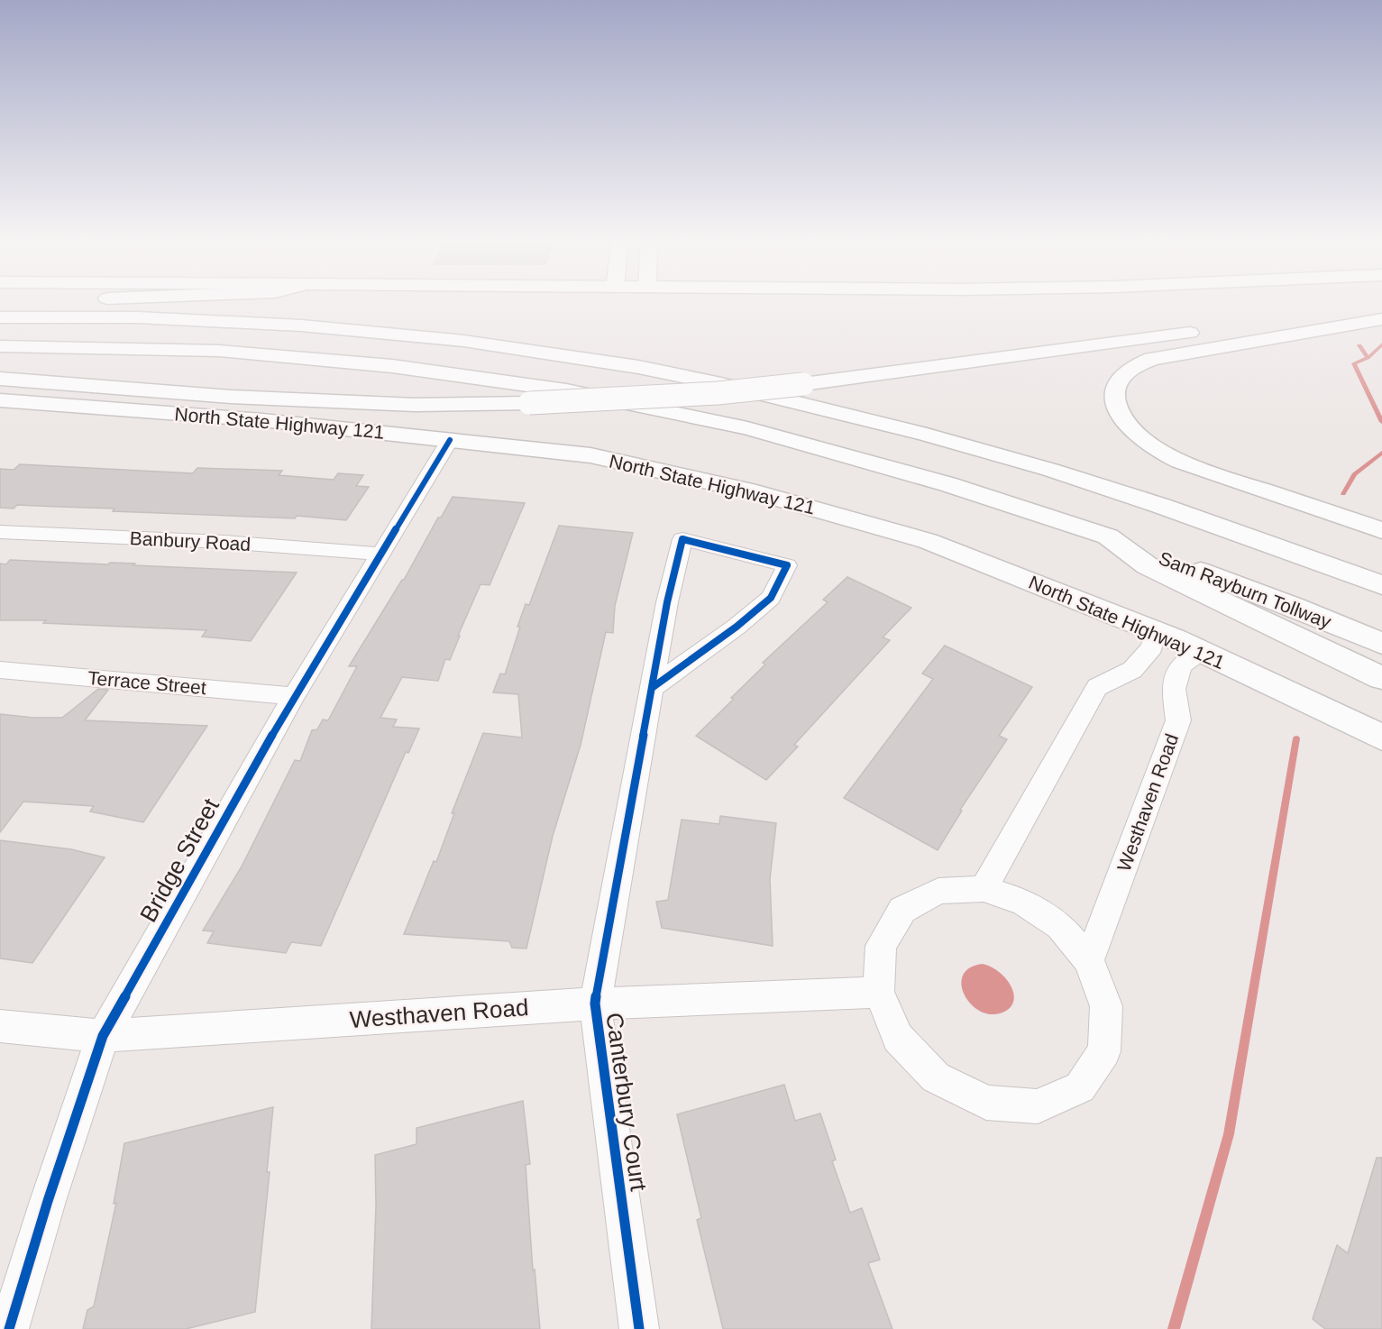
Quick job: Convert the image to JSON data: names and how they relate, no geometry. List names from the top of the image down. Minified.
{"streets":{"main road":["North State Highway 121","Sam Rayburn Tollway"],"street":["Banbury Road","Terrace Street","Westhaven Road","Bridge Street","Canterbury Court"]},"crossings":[["North State Highway 121","Westhaven Road"],["North State Highway 121","Bridge Street"],["Banbury Road","Bridge Street"],["Terrace Street","Bridge Street"],["Westhaven Road","Bridge Street"],["Westhaven Road","Canterbury Court"]]}
